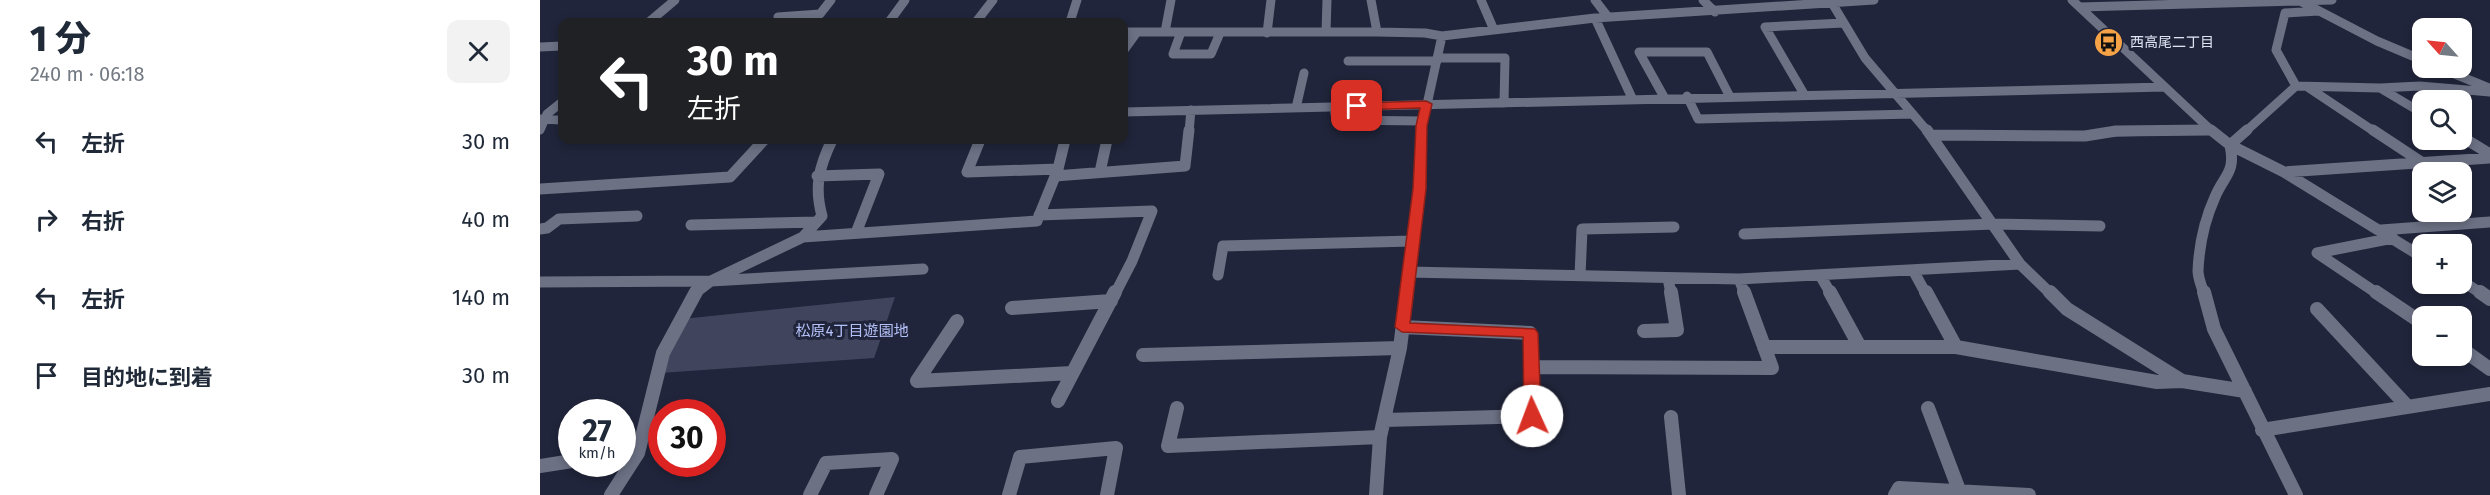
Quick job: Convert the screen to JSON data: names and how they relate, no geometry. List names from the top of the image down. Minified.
{"parks":["松原4丁目遊園地"],"places":{"bus stop":["西高尾二丁目"]},"north":"top left","page":{"heading":["1 分","240 m · 06:18"],"map_buttons":["+","−"],"turn":["30 m","左折"],"list":[{"name":"左折","value":"30 m"},{"name":"右折","value":"40 m"},{"name":"左折","value":"140 m"},{"name":"目的地に到着","value":"30 m"}],"speed":"27 km/h","limit":"30"}}
